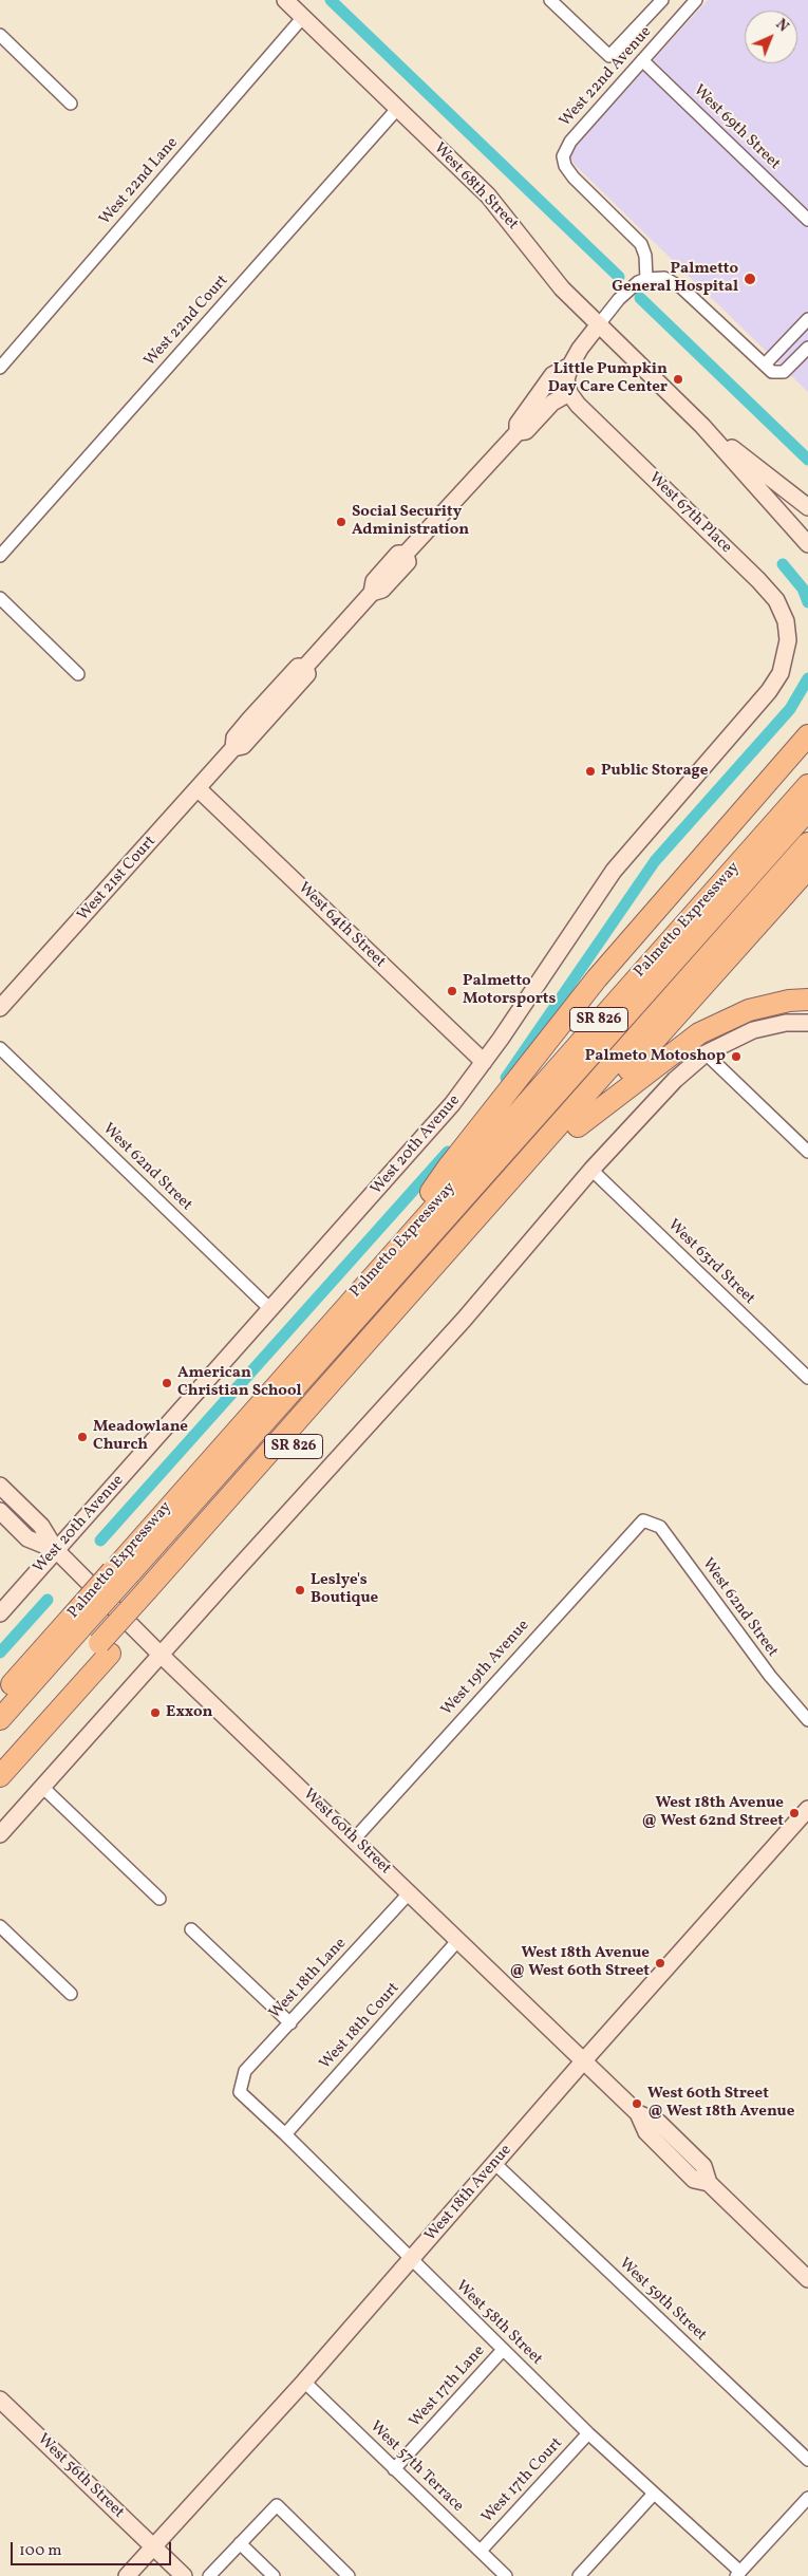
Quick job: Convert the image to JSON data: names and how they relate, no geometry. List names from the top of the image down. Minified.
{"streets":{"highway":["Palmetto Expressway","SR 826"],"street":["West 22nd Avenue","West 69th Street","West 22nd Lane","West 68th Street","West 22nd Court","West 67th Place","West 21st Court","West 64th Street","West 20th Avenue","West 62nd Street","West 63rd Street","West 19th Avenue","West 60th Street","West 18th Lane","West 18th Court","West 18th Avenue","West 59th Street","West 58th Street","West 17th Lane","West 57th Terrace","West 56th Street","West 17th Court"]},"crossings":[["West 22nd Avenue","West 69th Street"],["West 22nd Lane","West 68th Street"],["West 68th Street","West 22nd Court"],["West 68th Street","West 21st Court"],["West 67th Place","West 21st Court"],["West 67th Place","West 20th Avenue"],["West 21st Court","West 64th Street"],["West 64th Street","West 20th Avenue"],["West 20th Avenue","West 62nd Street"],["West 20th Avenue","West 60th Street"],["West 62nd Street","West 19th Avenue"],["West 19th Avenue","West 60th Street"],["West 60th Street","West 18th Lane"],["West 60th Street","West 18th Court"],["West 60th Street","West 18th Avenue"],["West 18th Lane","West 58th Street"],["West 18th Court","West 58th Street"],["West 18th Avenue","West 59th Street"],["West 18th Avenue","West 58th Street"],["West 18th Avenue","West 57th Terrace"],["West 18th Avenue","West 56th Street"],["West 58th Street","West 17th Lane"],["West 58th Street","West 17th Court"],["West 17th Lane","West 57th Terrace"],["West 57th Terrace","West 17th Court"]],"places":["Palmetto General Hospital","Little Pumpkin Day Care Center","Social Security Administration","Public Storage","Palmetto Motorsports","Palmeto Motoshop","American Christian School","Meadowlane Church","Leslye's Boutique","Exxon","West 18th Avenue @ West 62nd Street","West 18th Avenue @ West 60th Street","West 60th Street @ West 18th Avenue"],"scale_bar":"100 m","north":"top right"}
